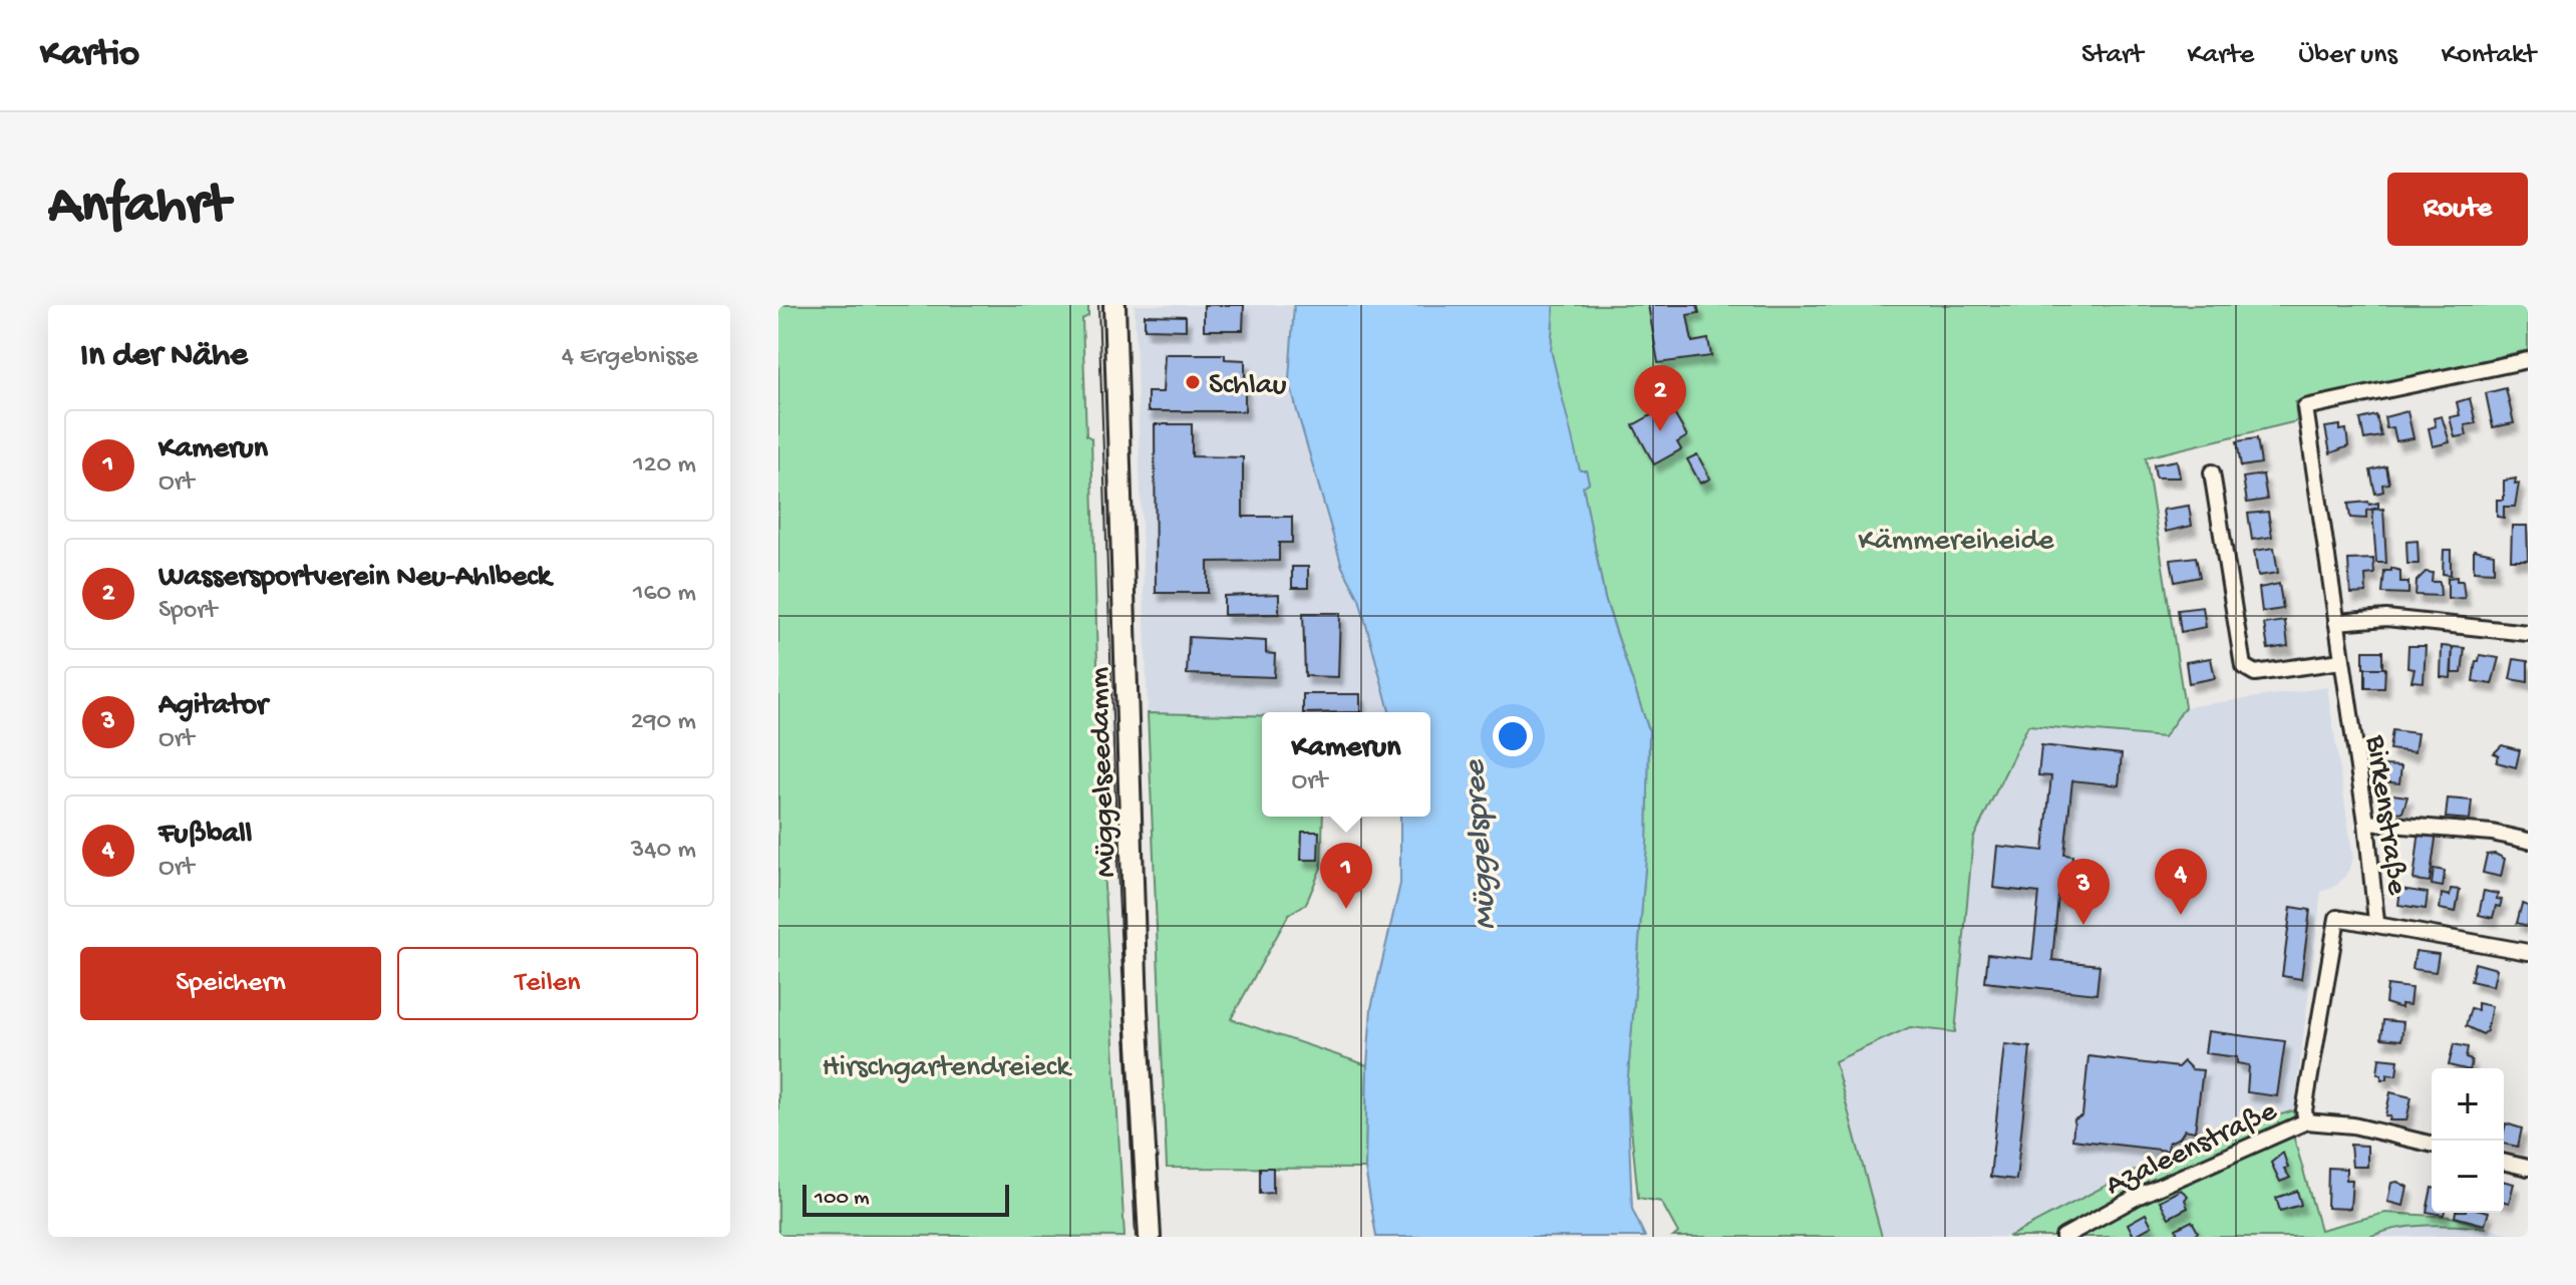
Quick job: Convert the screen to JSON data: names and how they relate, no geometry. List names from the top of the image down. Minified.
{"streets":{"main road":["Müggelseedamm"],"street":["Birkenstraße","Azaleenstraße"]},"crossings":[["Birkenstraße","Azaleenstraße"]],"water":["Müggelspree"],"parks":["Kämmereiheide","Hirschgartendreieck"],"places":["Schlau"],"scale_bar":"100 m","page":{"header":"Kartio","nav":["Start","Karte","Über uns","Kontakt"],"buttons":["Route",["Speichern","Teilen"]],"title":"Anfahrt","heading":["In der Nähe","4 Ergebnisse"],"pins":["2","1","4","3"],"list":[{"mark":"1","name":"Kamerun","note":"Ort","value":"120 m"},{"mark":"2","name":"Wassersportverein Neu-Ahlbeck","note":"Sport","value":"160 m"},{"mark":"3","name":"Agitator","note":"Ort","value":"290 m"},{"mark":"4","name":"Fußball","note":"Ort","value":"340 m"}],"popup":["Kamerun","Ort"],"map_buttons":["+","−"],"scale":"100 m"}}
